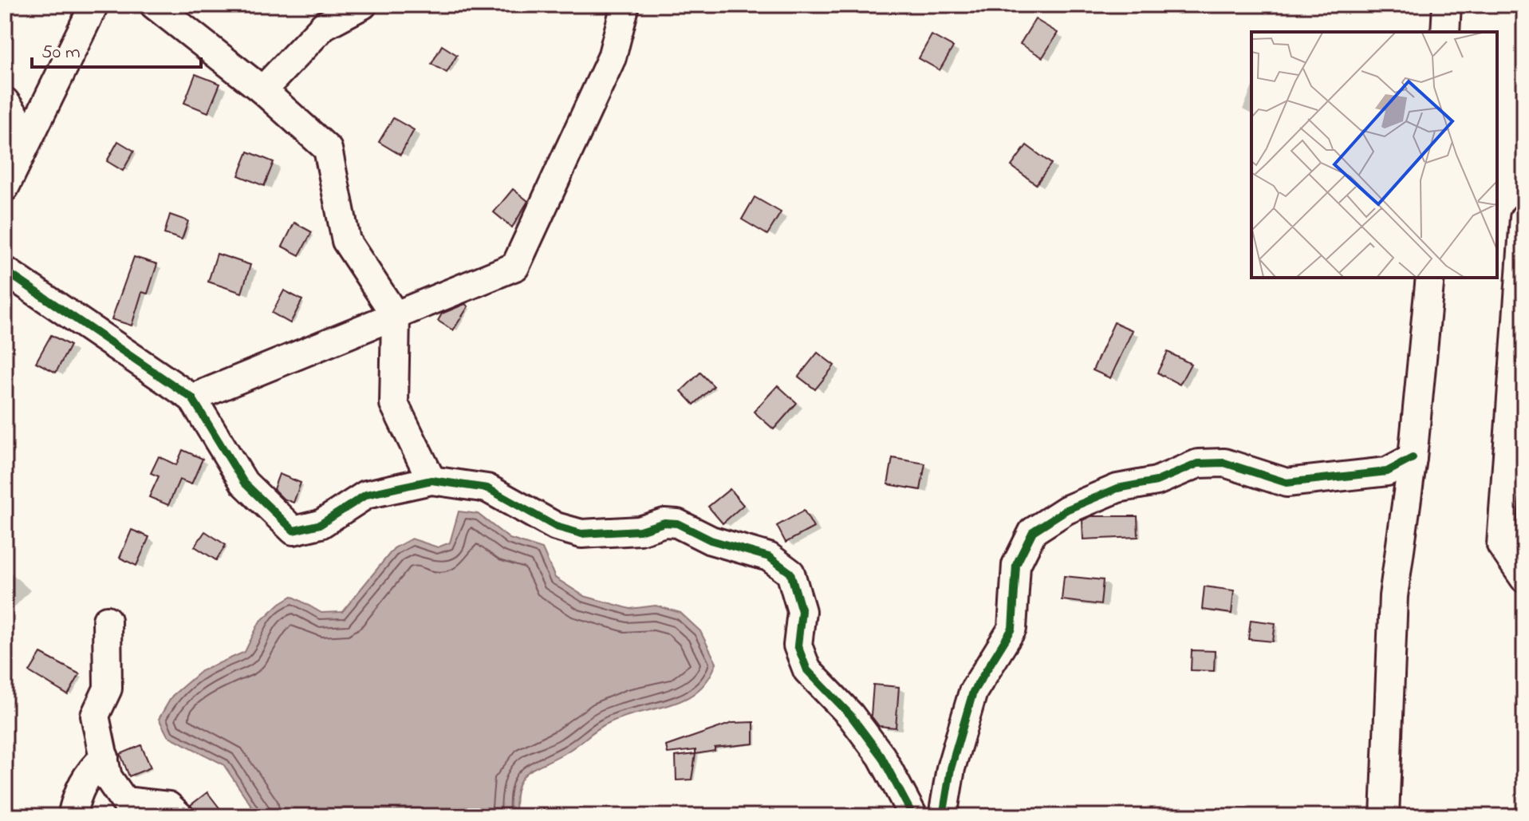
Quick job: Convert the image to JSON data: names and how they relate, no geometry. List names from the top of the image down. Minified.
{"scale_bar":"50 m"}
